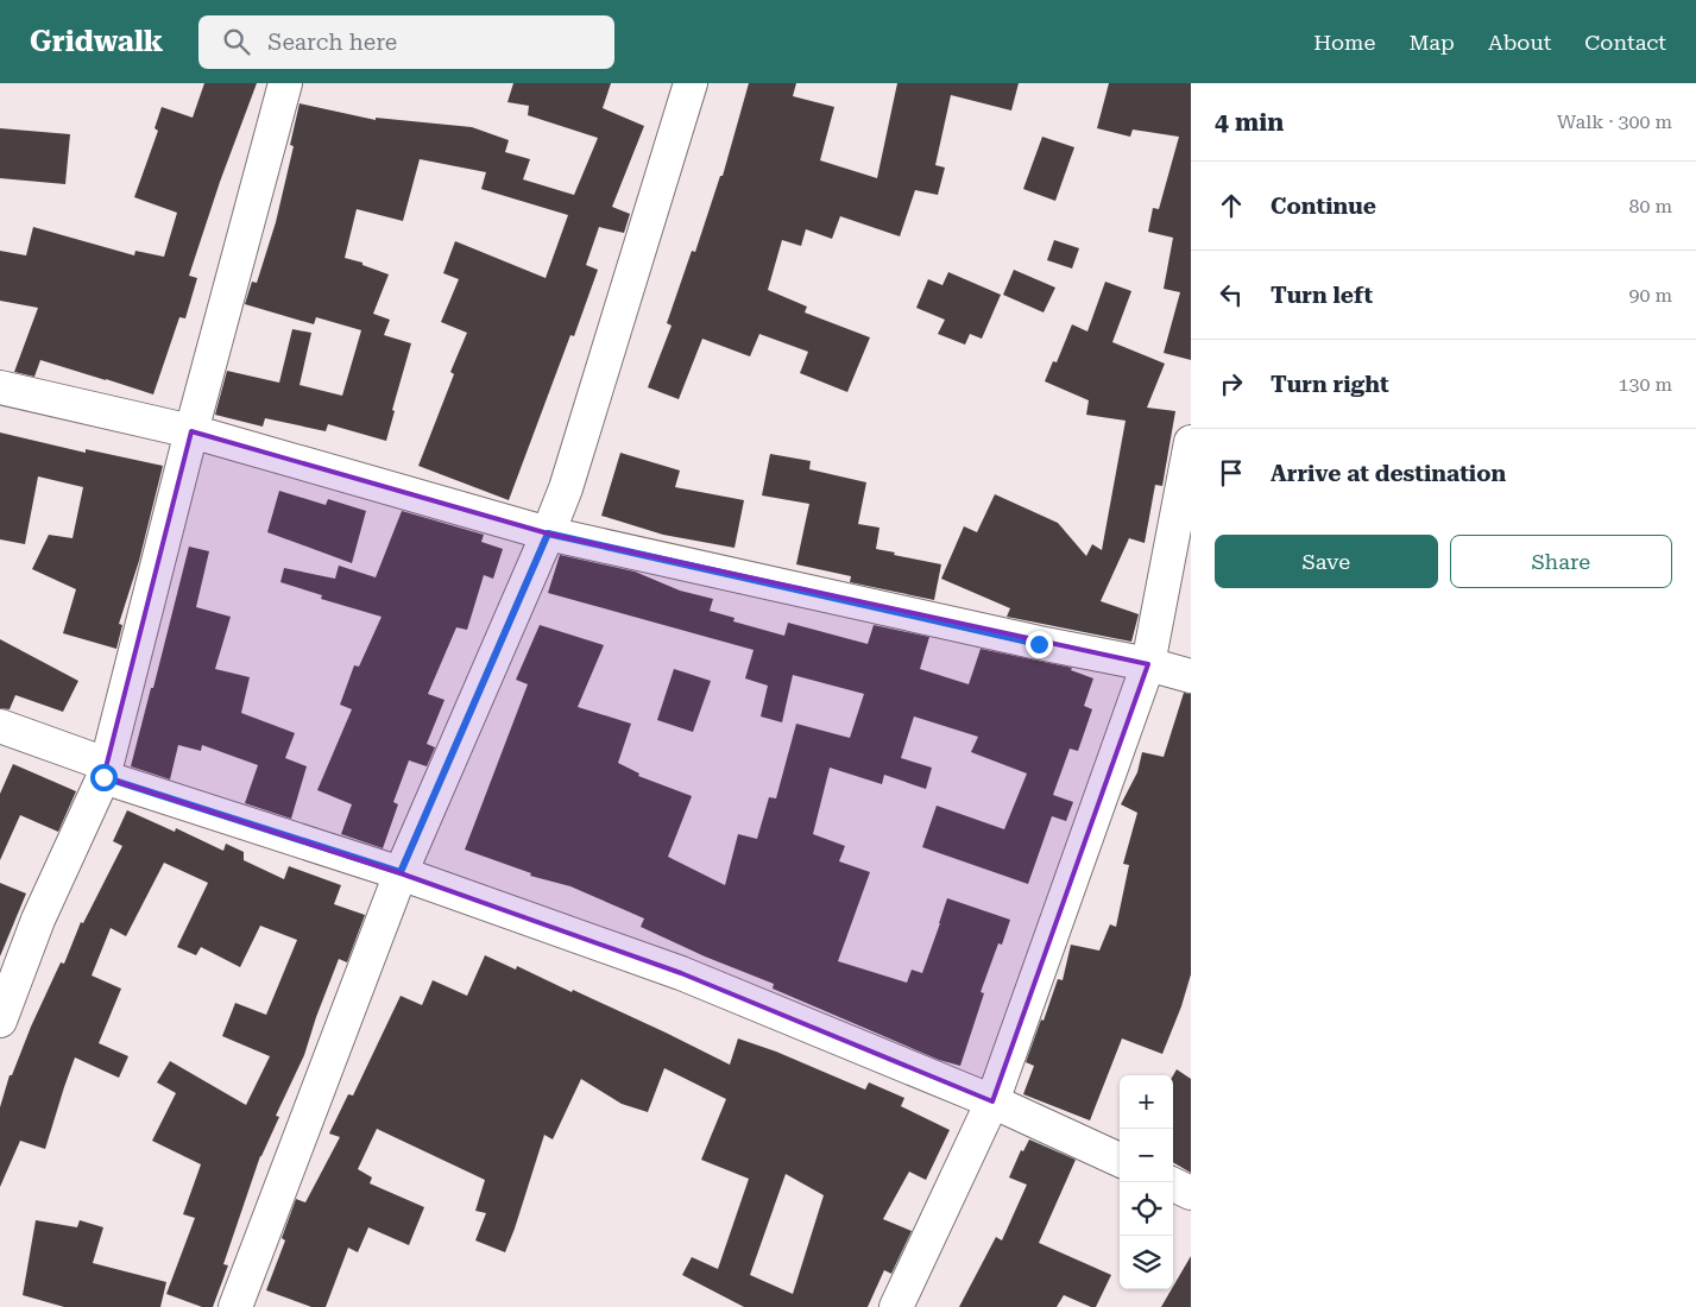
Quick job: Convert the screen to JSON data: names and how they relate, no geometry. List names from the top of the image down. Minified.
{"page":{"header":"Gridwalk","search":"Search here","nav":["Home","Map","About","Contact"],"heading":["4 min","Walk · 300 m"],"list":[["Continue","80 m"],["Turn left","90 m"],["Turn right","130 m"],"Arrive at destination"],"buttons":["Save","Share"],"map_buttons":["+","−"]}}
